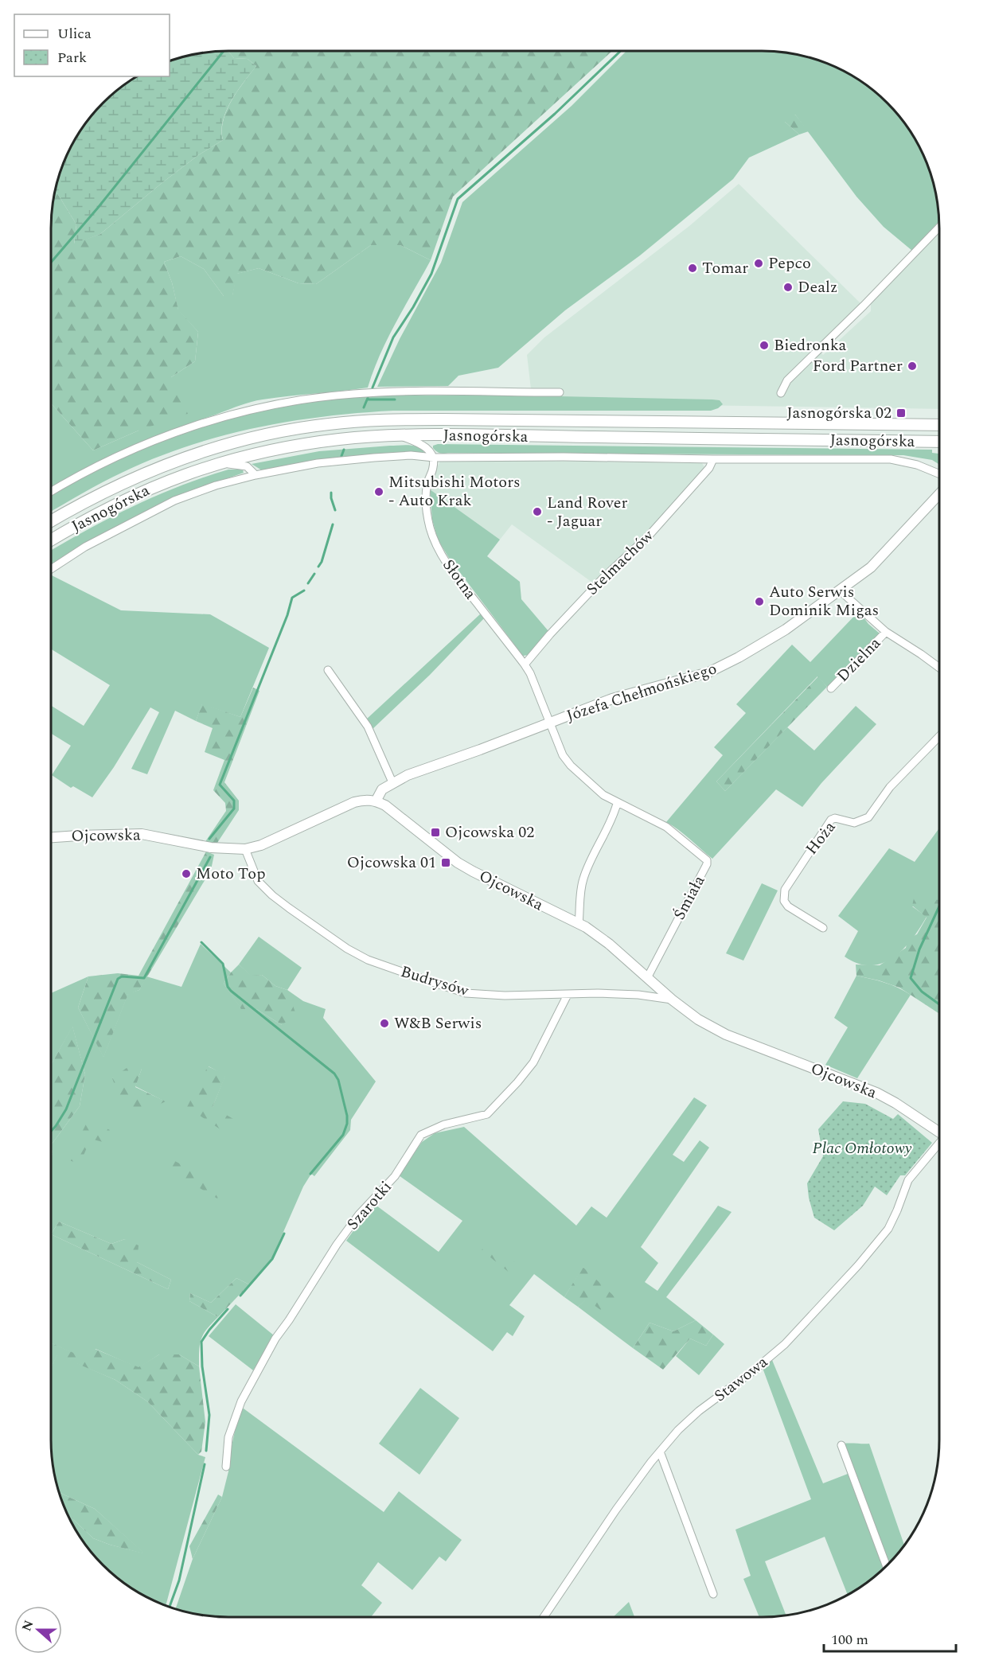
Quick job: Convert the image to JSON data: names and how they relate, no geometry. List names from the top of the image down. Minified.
{"streets":{"main road":["Jasnogórska"],"street":["Stelmachów","Słotna","Dzielna","Józefa Chełmońskiego","Ojcowska","Hoża","Śmiała","Budrysów","Szarotki","Stawowa"]},"crossings":[["Stelmachów","Słotna"],["Słotna","Józefa Chełmońskiego"],["Słotna","Śmiała"],["Dzielna","Józefa Chełmońskiego"],["Józefa Chełmońskiego","Ojcowska"],["Józefa Chełmońskiego","Śmiała"],["Ojcowska","Śmiała"],["Ojcowska","Budrysów"],["Budrysów","Szarotki"]],"parks":["Plac Omłotowy"],"places":{"other":["Pepco","Tomar","Dealz","Biedronka","Ford Partner","Mitsubishi Motors - Auto Krak","Land Rover - Jaguar","Auto Serwis Dominik Migas","Moto Top","W&B Serwis"],"transit":["Jasnogórska 02","Ojcowska 02","Ojcowska 01"]},"legend":["Ulica","Park"],"scale_bar":"100 m","north":"left"}
